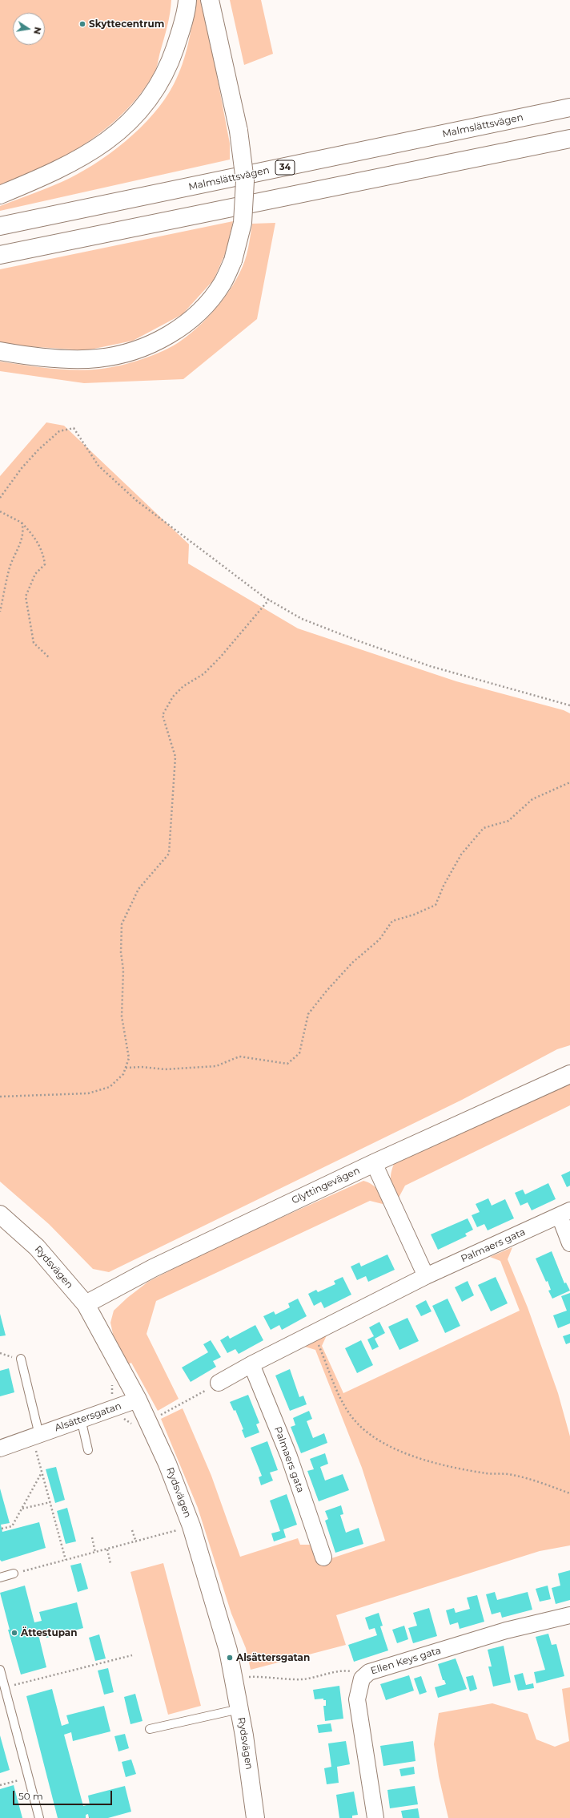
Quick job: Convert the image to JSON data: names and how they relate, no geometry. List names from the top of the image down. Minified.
{"streets":{"main road":["Malmslättsvägen","34","Glyttingevägen","Rydsvägen"],"street":["Palmaers gata","Alsättersgatan","Ellen Keys gata"]},"crossings":[["Glyttingevägen","Rydsvägen"],["Rydsvägen","Alsättersgatan"]],"places":["Skyttecentrum","Ättestupan","Alsättersgatan"],"scale_bar":"50 m","north":"right"}
